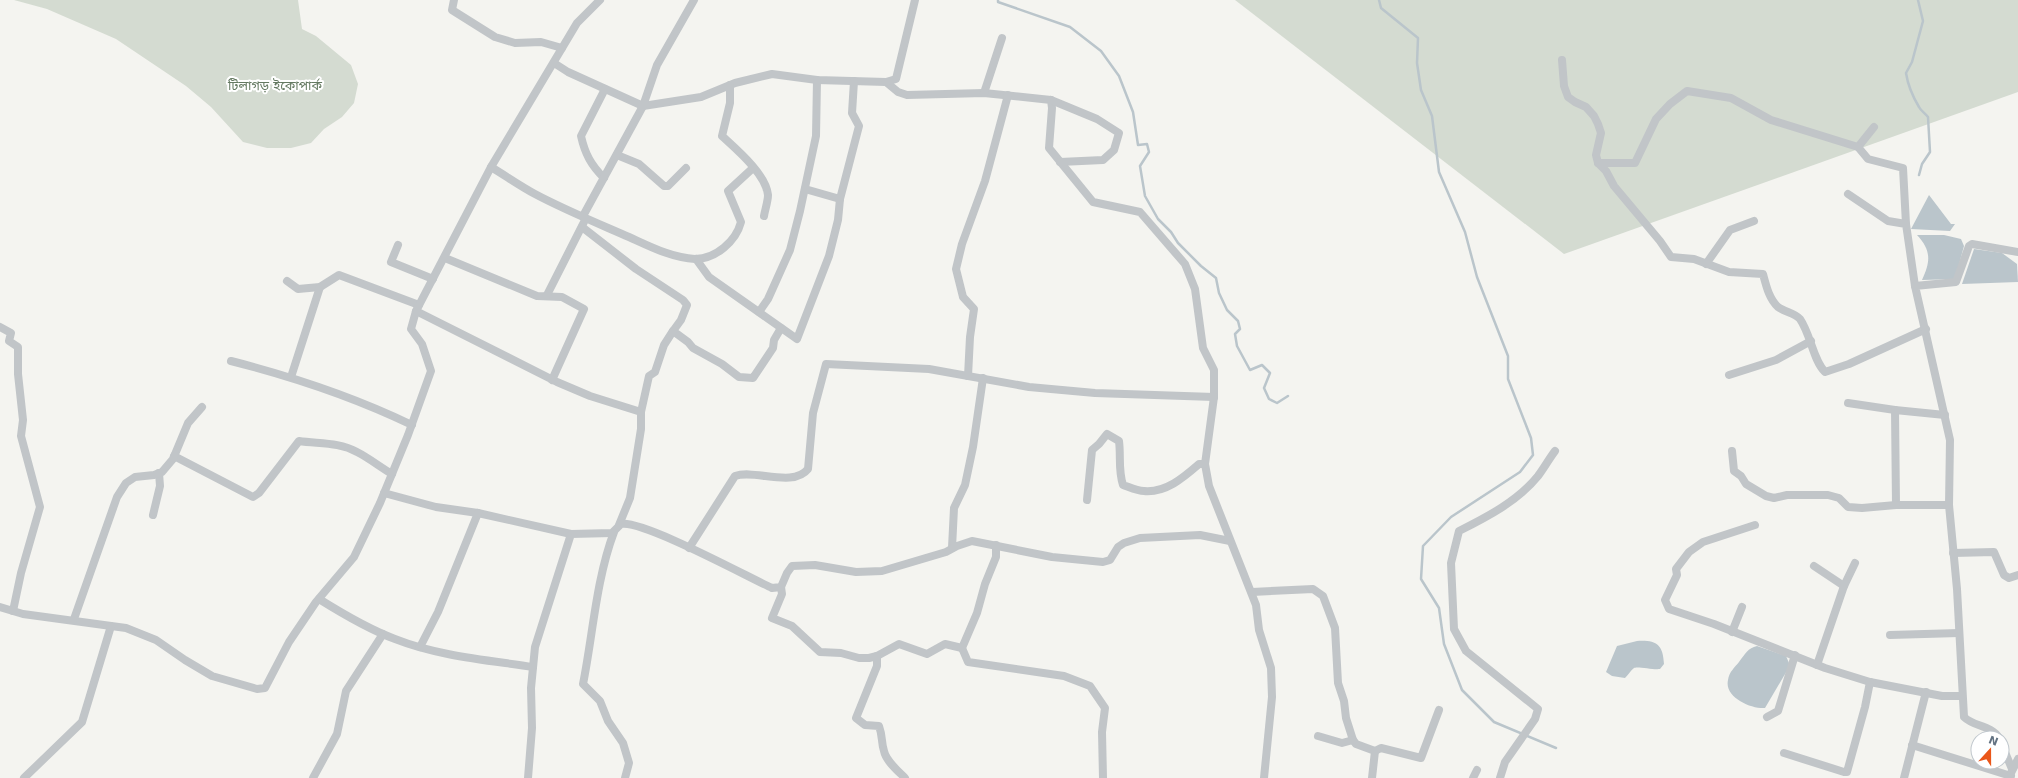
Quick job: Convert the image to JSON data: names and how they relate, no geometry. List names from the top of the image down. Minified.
{"parks":["টিলাগড় ইকোপার্ক"],"north":"top"}
